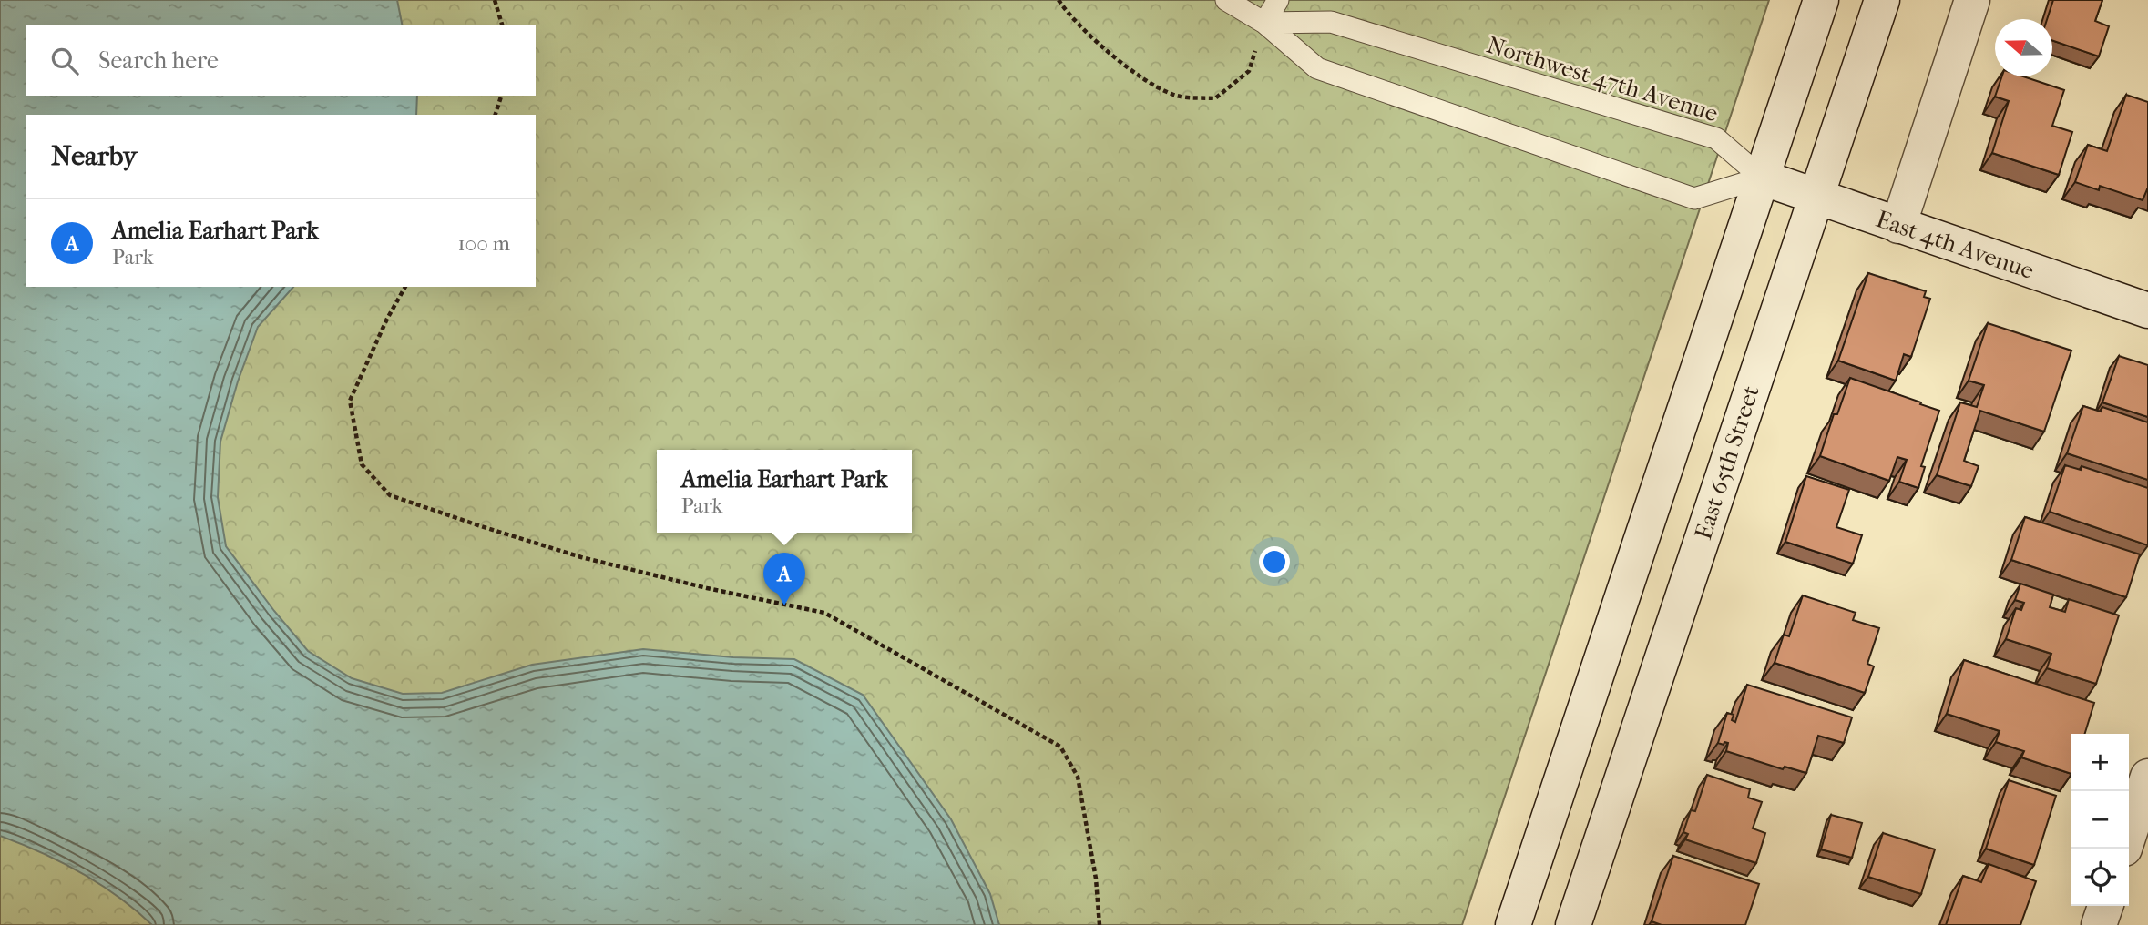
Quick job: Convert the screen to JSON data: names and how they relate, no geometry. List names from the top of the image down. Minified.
{"streets":{"main road":["East 4th Avenue","East 65th Street"],"lane":["Northwest 47th Avenue"]},"crossings":[["Northwest 47th Avenue","East 4th Avenue"],["East 4th Avenue","East 65th Street"]],"north":"left","page":{"search":"Search here","heading":"Nearby","list":[{"mark":"A","name":"Amelia Earhart Park","note":"Park","value":"100 m"}],"popup":["Amelia Earhart Park","Park"],"pins":"A","map_buttons":["+","−"]}}
